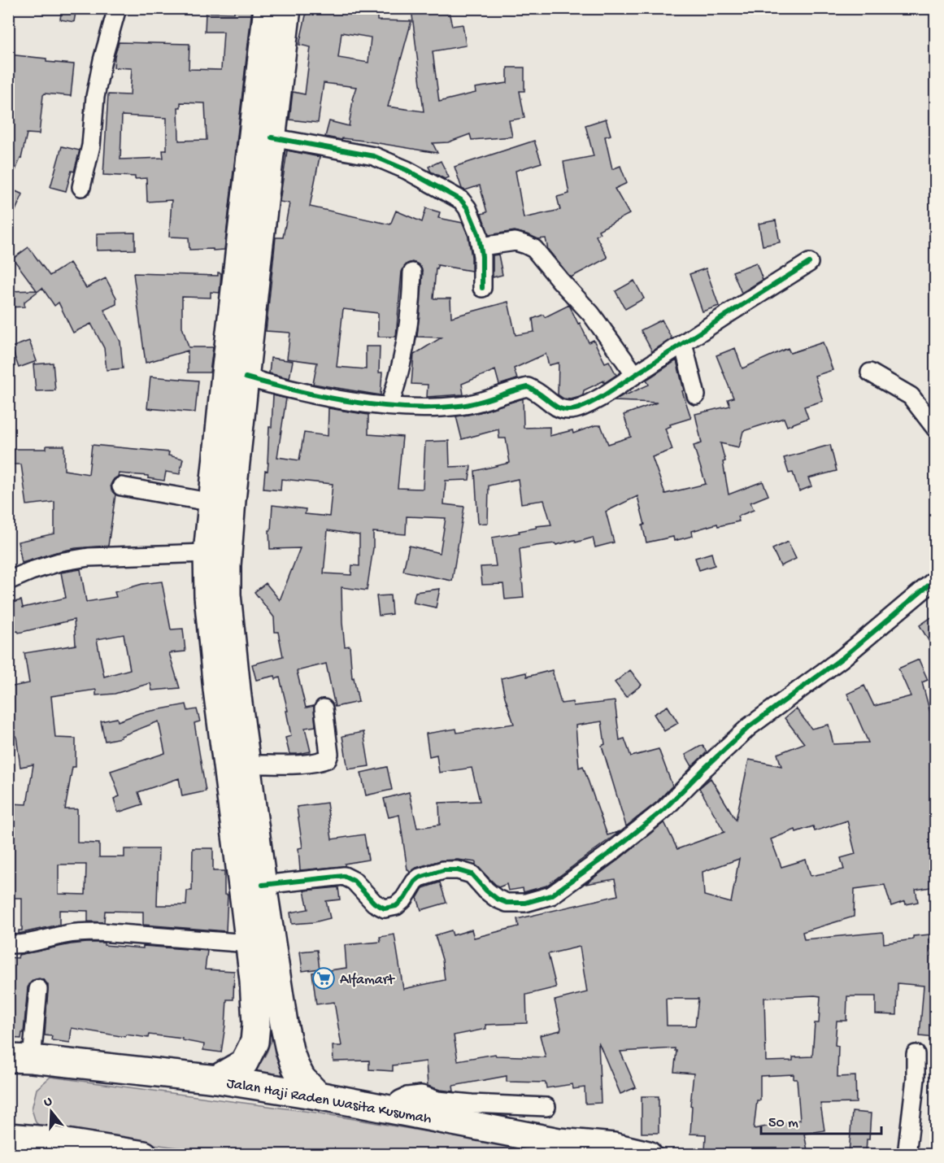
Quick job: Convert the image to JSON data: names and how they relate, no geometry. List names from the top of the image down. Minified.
{"streets":{"highway":["Jalan Haji Raden Wasita Kusumah"]},"places":{"supermarket":["Alfamart"]},"scale_bar":"50 m","north":"top"}
